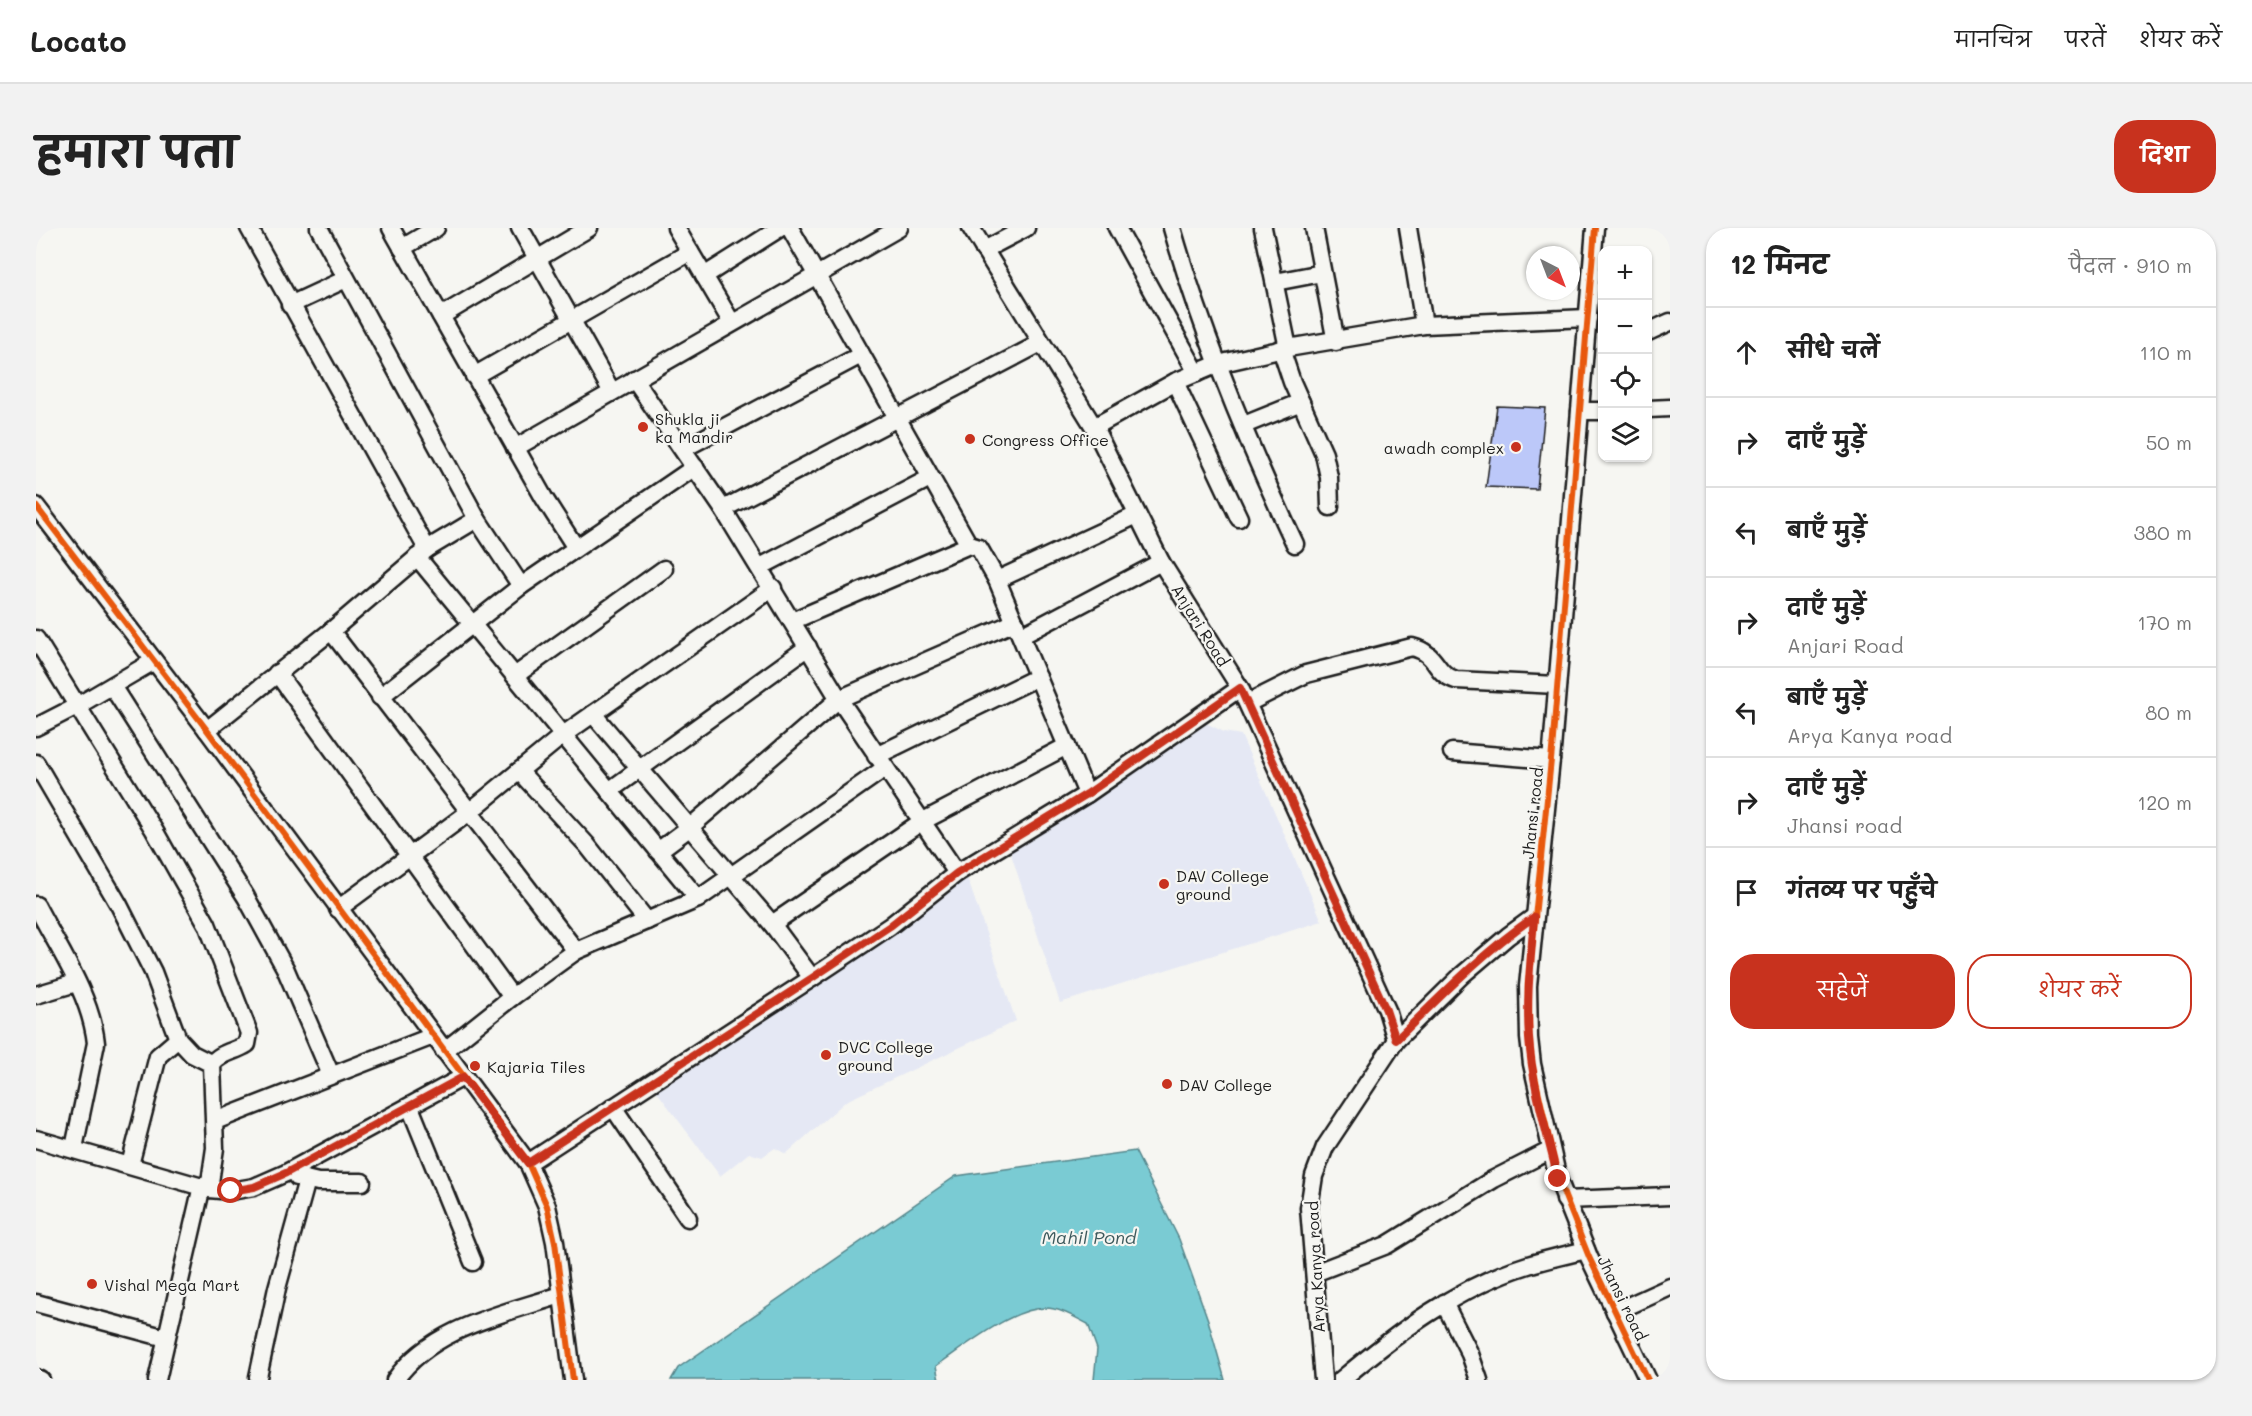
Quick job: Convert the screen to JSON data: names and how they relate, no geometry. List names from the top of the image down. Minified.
{"streets":{"street":["Anjari Road","Jhansi road","Arya Kanya road"]},"crossings":[["Anjari Road","Arya Kanya road"],["Jhansi road","Arya Kanya road"]],"water":["Mahil Pond"],"places":["Shukla ji ka Mandir","Congress Office","awadh complex","DAV College ground","DVC College ground","Kajaria Tiles","DAV College","Vishal Mega Mart"],"north":"bottom right","page":{"header":"Locato","nav":["मानचित्र","परतें","शेयर करें"],"title":"हमारा पता","buttons":["दिशा",["सहेजें","शेयर करें"]],"heading":["12 मिनट","पैदल · 910 m"],"map_buttons":["+","−"],"list":[["सीधे चलें","110 m"],["दाएँ मुड़ें","50 m"],["बाएँ मुड़ें","380 m"],["दाएँ मुड़ें","Anjari Road","170 m"],["बाएँ मुड़ें","Arya Kanya road","80 m"],["दाएँ मुड़ें","Jhansi road","120 m"],"गंतव्य पर पहुँचे"]}}
